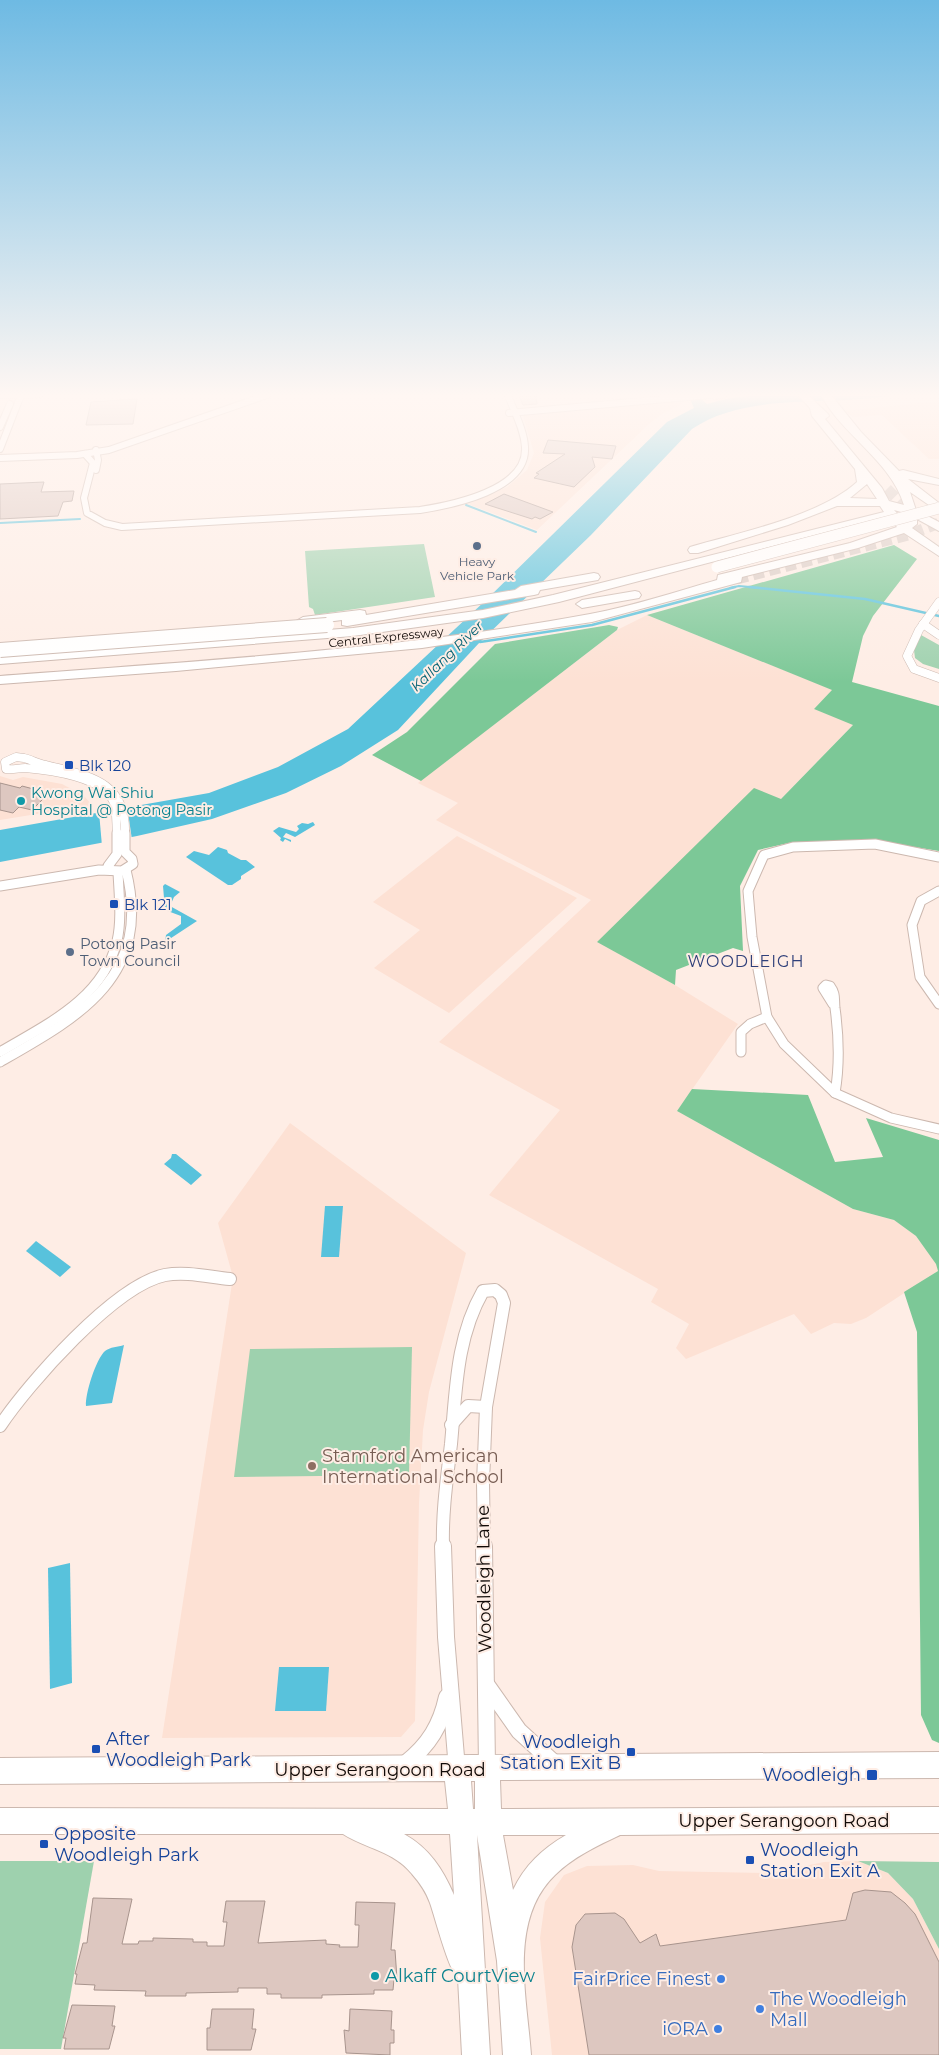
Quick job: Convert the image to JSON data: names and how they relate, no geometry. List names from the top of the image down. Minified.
{"streets":{"highway":["Central Expressway"],"main road":["Upper Serangoon Road"],"street":["Woodleigh Lane"]},"crossings":[["Woodleigh Lane","Upper Serangoon Road"]],"districts":["WOODLEIGH"],"water":["Kallang River"],"places":{"other":["Heavy Vehicle Park","Kwong Wai Shiu Hospital @ Potong Pasir","Potong Pasir Town Council","Stamford American International School","Alkaff CourtView","FairPrice Finest","The Woodleigh Mall","iORA"],"transit":["Blk 120","Blk 121","After Woodleigh Park","Woodleigh Station Exit B","Woodleigh","Opposite Woodleigh Park","Woodleigh Station Exit A"]}}
